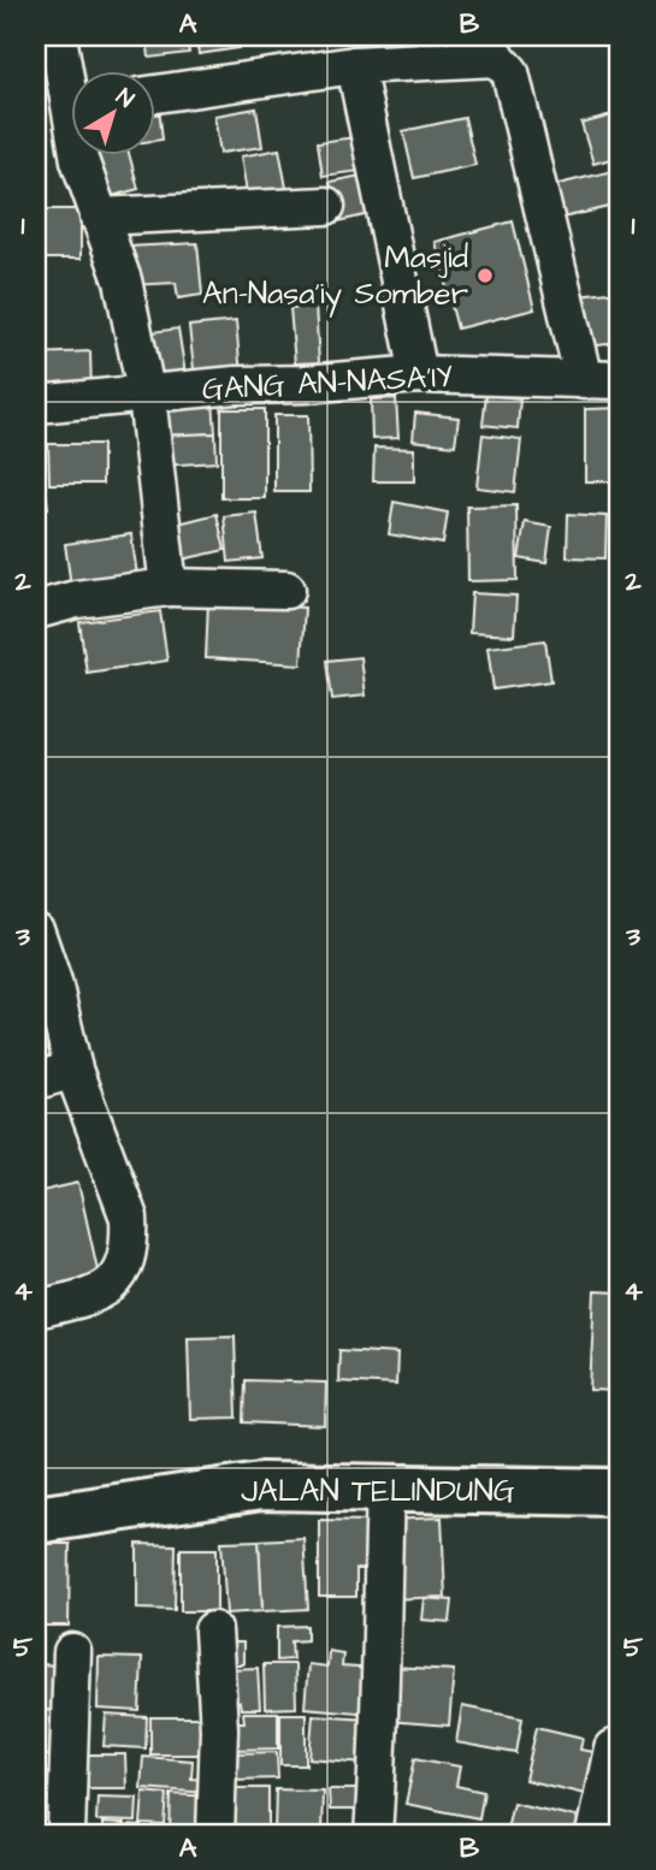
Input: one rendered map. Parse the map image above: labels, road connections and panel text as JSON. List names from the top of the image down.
{
  "streets": {
    "main road": ["JALAN TELINDUNG"],
    "street": ["GANG AN-NASA'IY"]
  },
  "places": ["Masjid An-Nasa'iy Somber"],
  "north": "top right",
  "grid": {
    "columns": ["A", "B"],
    "rows": [
      "1",
      "2",
      "3",
      "4",
      "5"
    ]
  }
}
